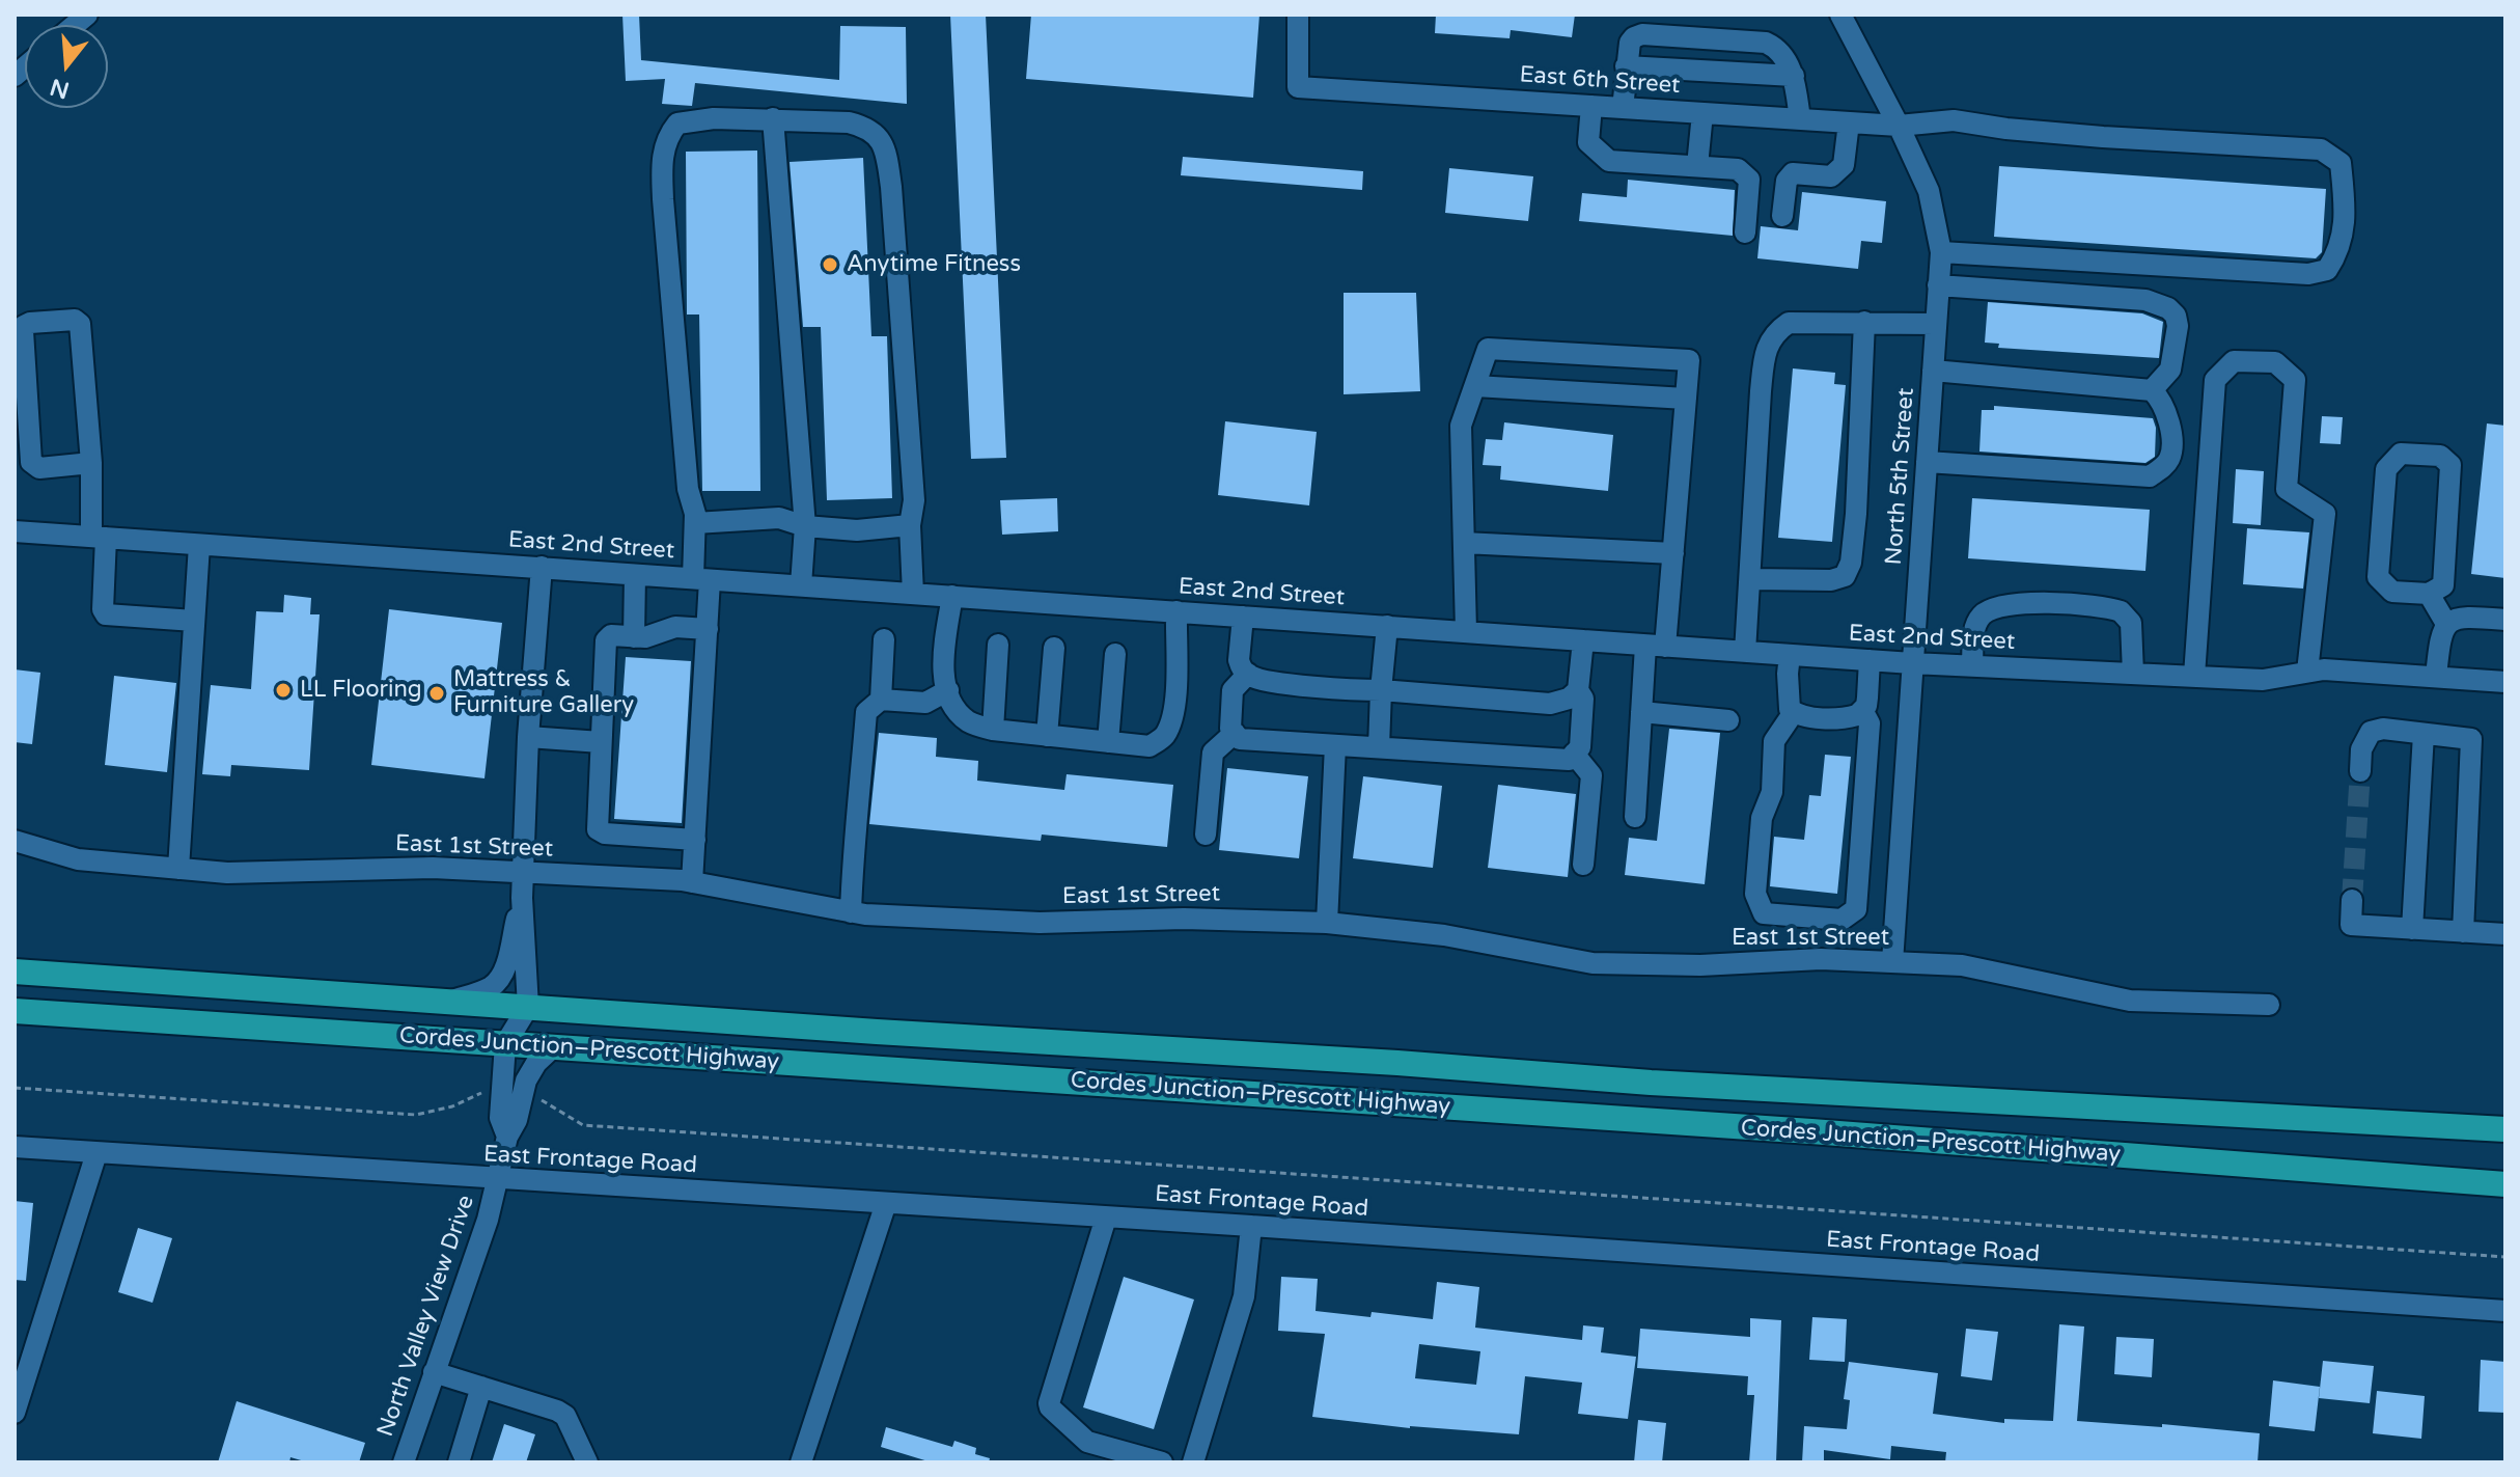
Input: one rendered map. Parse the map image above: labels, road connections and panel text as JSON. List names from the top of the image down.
{
  "streets": {
    "main road": ["Cordes Junction–Prescott Highway"],
    "street": [
      "East 6th Street",
      "North 5th Street",
      "East 2nd Street",
      "East 1st Street",
      "East Frontage Road",
      "North Valley View Drive"
    ]
  },
  "crossings": [
    ["East 6th Street", "North 5th Street"],
    ["North 5th Street", "East 2nd Street"],
    ["North 5th Street", "East 1st Street"],
    ["Cordes Junction–Prescott Highway", "North Valley View Drive"],
    ["East Frontage Road", "North Valley View Drive"]
  ],
  "places": ["Anytime Fitness", "LL Flooring", "Mattress & Furniture Gallery"],
  "north": "bottom"
}
